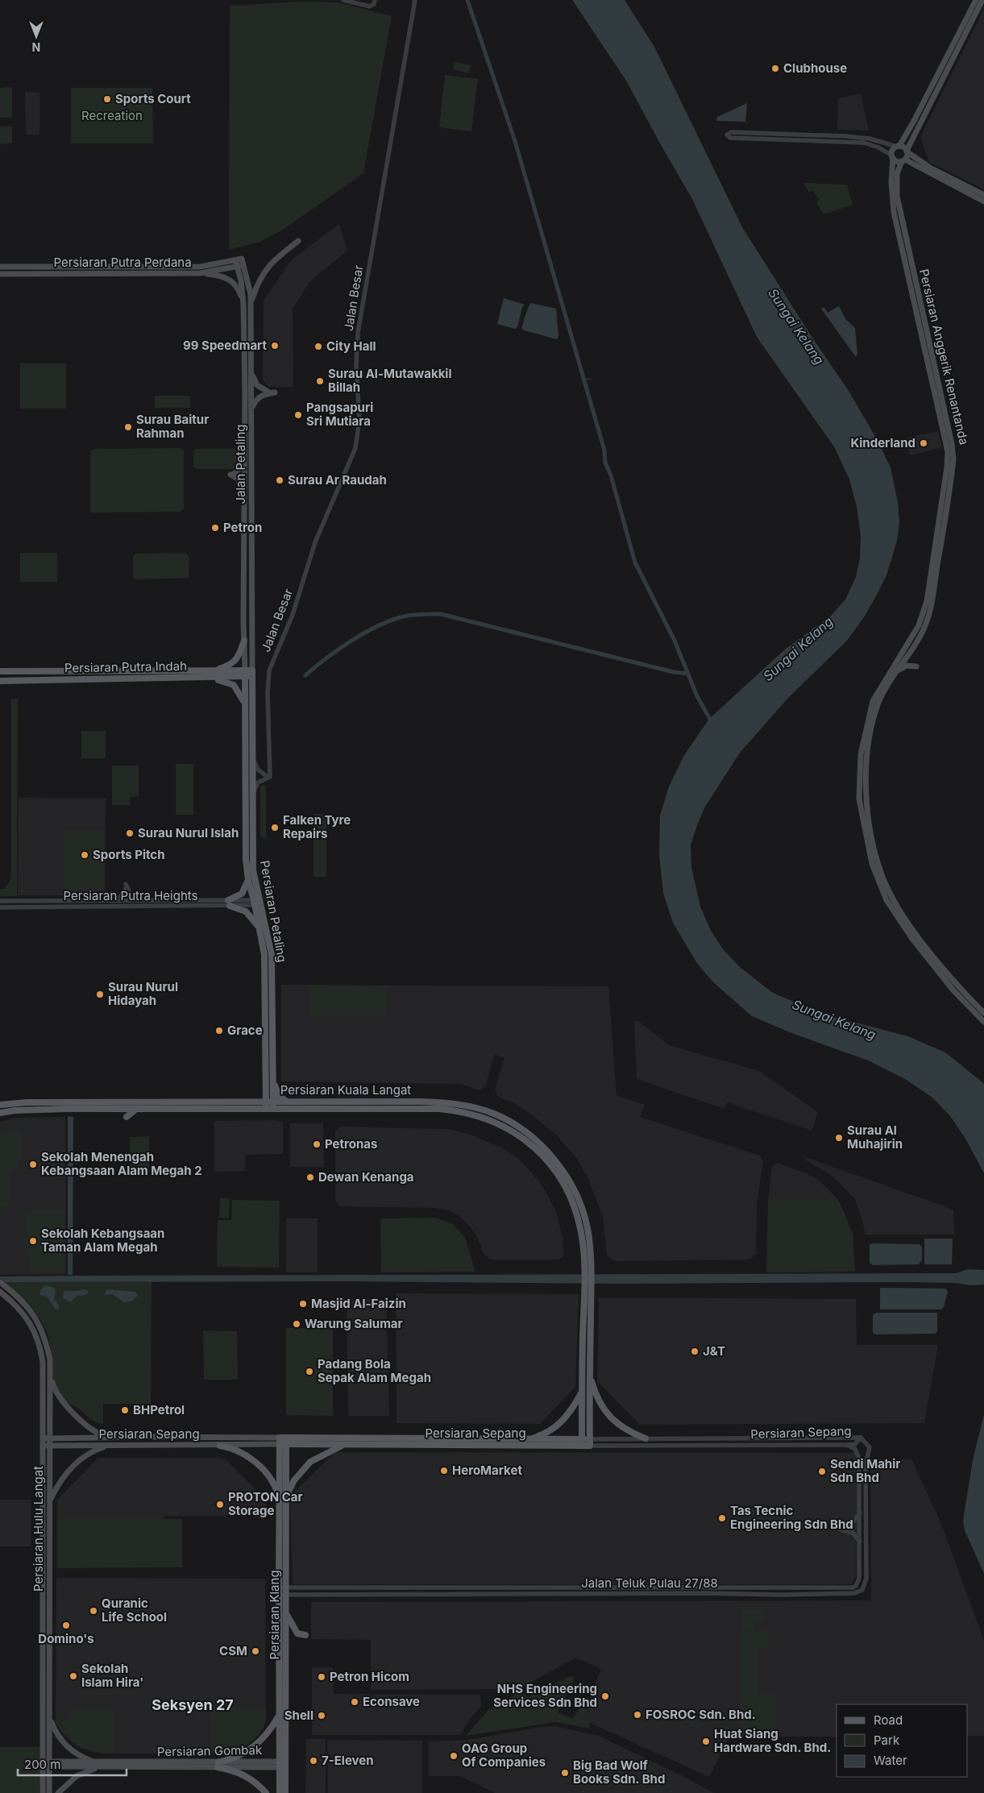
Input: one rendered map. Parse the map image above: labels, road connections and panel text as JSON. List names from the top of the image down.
{
  "streets": {
    "main road": [
      "Persiaran Putra Perdana",
      "Persiaran Anggerik Renantanda",
      "Jalan Petaling",
      "Persiaran Putra Indah",
      "Persiaran Petaling",
      "Persiaran Kuala Langat",
      "Persiaran Sepang",
      "Persiaran Hulu Langat",
      "Persiaran Klang",
      "Persiaran Gombak"
    ],
    "street": ["Jalan Besar", "Persiaran Putra Heights", "Jalan Teluk Pulau 27/88"]
  },
  "crossings": [
    ["Persiaran Putra Perdana", "Jalan Petaling"],
    ["Jalan Petaling", "Persiaran Putra Indah"],
    ["Jalan Petaling", "Persiaran Petaling"],
    ["Persiaran Putra Indah", "Persiaran Petaling"],
    ["Persiaran Putra Heights", "Persiaran Petaling"],
    ["Persiaran Petaling", "Persiaran Kuala Langat"],
    ["Persiaran Sepang", "Persiaran Hulu Langat"],
    ["Persiaran Sepang", "Jalan Teluk Pulau 27/88"],
    ["Persiaran Sepang", "Persiaran Klang"],
    ["Persiaran Hulu Langat", "Persiaran Gombak"],
    ["Jalan Teluk Pulau 27/88", "Persiaran Klang"],
    ["Persiaran Klang", "Persiaran Gombak"]
  ],
  "districts": ["Seksyen 27"],
  "water": ["Sungai Kelang"],
  "parks": ["Recreation"],
  "places": [
    "Clubhouse",
    "Sports Court",
    "99 Speedmart",
    "City Hall",
    "Surau Al-Mutawakkil Billah",
    "Pangsapuri Sri Mutiara",
    "Surau Baitur Rahman",
    "Kinderland",
    "Surau Ar Raudah",
    "Petron",
    "Falken Tyre Repairs",
    "Surau Nurul Islah",
    "Sports Pitch",
    "Surau Nurul Hidayah",
    "Grace",
    "Surau Al Muhajirin",
    "Petronas",
    "Sekolah Menengah Kebangsaan Alam Megah 2",
    "Dewan Kenanga",
    "Sekolah Kebangsaan Taman Alam Megah",
    "Masjid Al-Faizin",
    "Warung Salumar",
    "J&T",
    "Padang Bola Sepak Alam Megah",
    "BHPetrol",
    "HeroMarket",
    "Sendi Mahir Sdn Bhd",
    "PROTON Car Storage",
    "Tas Tecnic Engineering Sdn Bhd",
    "Quranic Life School",
    "Domino's",
    "CSM",
    "Sekolah Islam Hira'",
    "Petron Hicom",
    "NHS Engineering Services Sdn Bhd",
    "Econsave",
    "FOSROC Sdn. Bhd.",
    "Shell",
    "Huat Siang Hardware Sdn. Bhd.",
    "OAG Group Of Companies",
    "7-Eleven",
    "Big Bad Wolf Books Sdn. Bhd"
  ],
  "legend": ["Road", "Park", "Water"],
  "scale_bar": "200 m",
  "north": "bottom"
}
